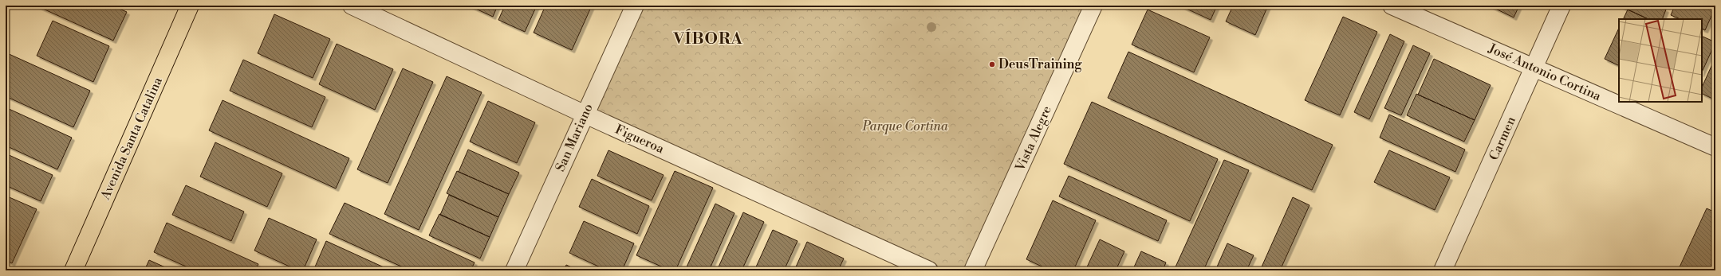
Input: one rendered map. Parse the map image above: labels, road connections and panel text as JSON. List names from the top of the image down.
{
  "streets": {
    "main road": ["Avenida Santa Catalina"],
    "street": [
      "José Antonio Cortina",
      "San Mariano",
      "Vista Alegre",
      "Carmen",
      "Figueroa"
    ]
  },
  "crossings": [
    ["José Antonio Cortina", "Carmen"],
    ["San Mariano", "Figueroa"]
  ],
  "districts": ["VÍBORA"],
  "parks": ["Parque Cortina"],
  "places": ["DeusTraining"]
}
